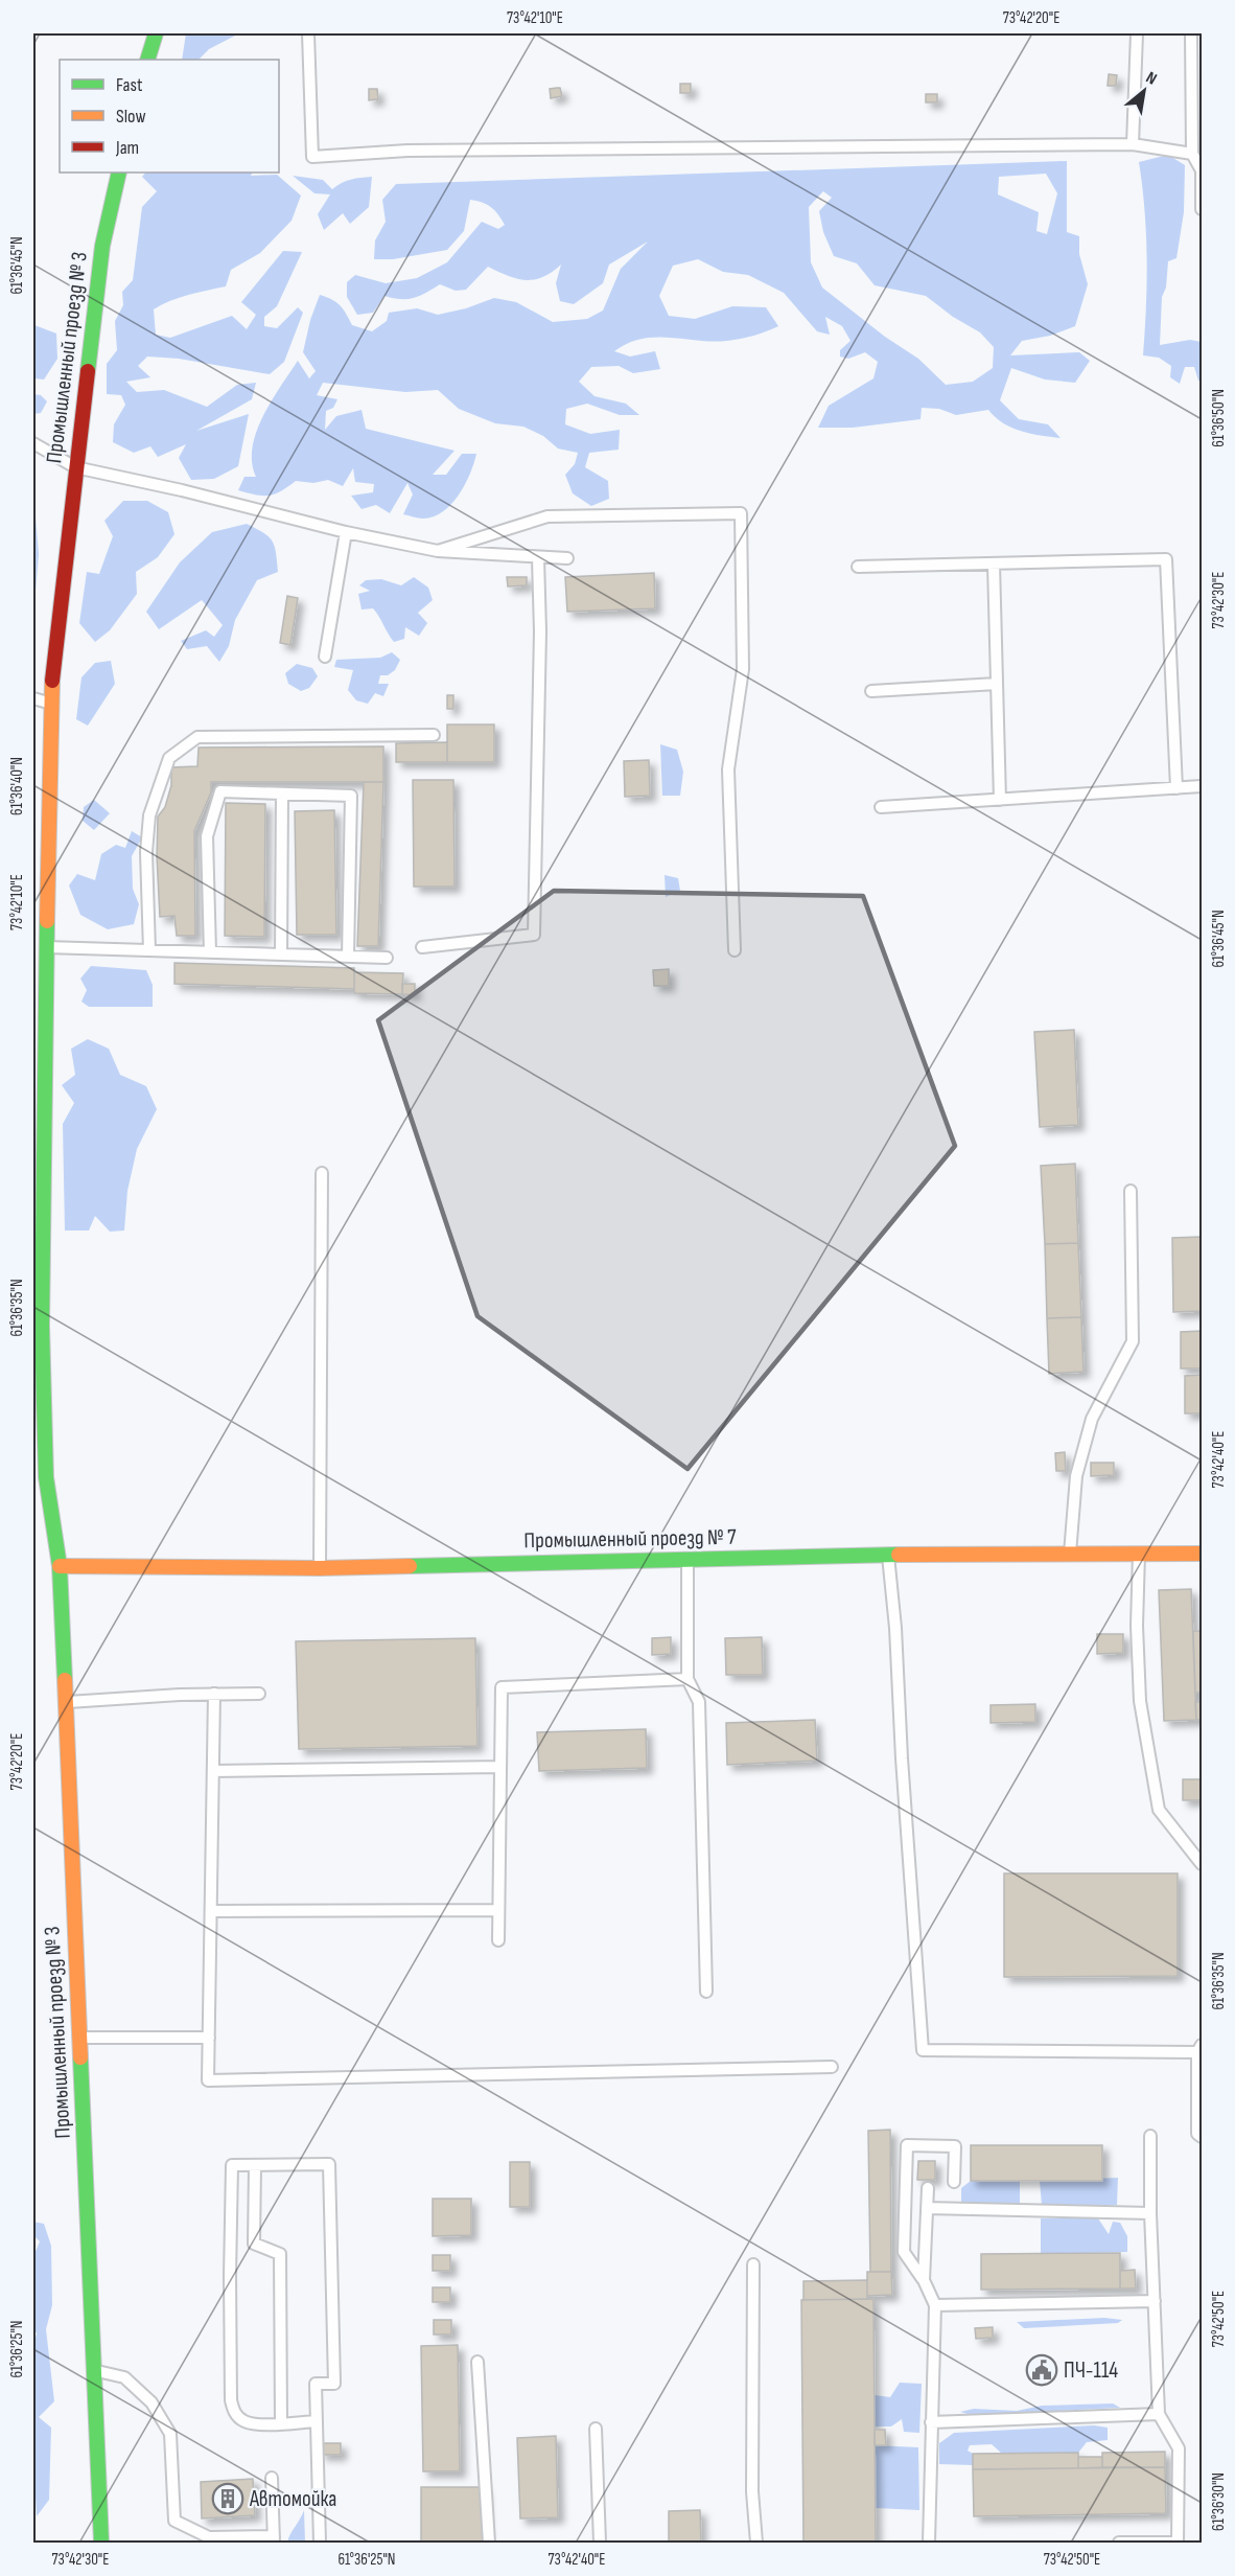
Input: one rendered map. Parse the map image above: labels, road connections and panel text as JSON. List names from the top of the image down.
{
  "streets": {
    "street": ["Промышленный проезд № 3", "Промышленный проезд № 7"]
  },
  "crossings": [
    ["Промышленный проезд № 3", "Промышленный проезд № 7"]
  ],
  "places": {
    "public building": ["ПЧ-114"],
    "building": ["Автомойка"]
  },
  "legend": ["Fast", "Slow", "Jam"],
  "north": "top right",
  "coordinates": [
    "73°42'10\"E",
    "73°42'20\"E",
    "61°36'45\"N",
    "61°36'50\"N",
    "73°42'30\"E",
    "61°36'40\"N",
    "61°36'35\"N",
    "73°42'40\"E",
    "73°42'50\"E",
    "61°36'25\"N",
    "61°36'30\"N"
  ]
}
